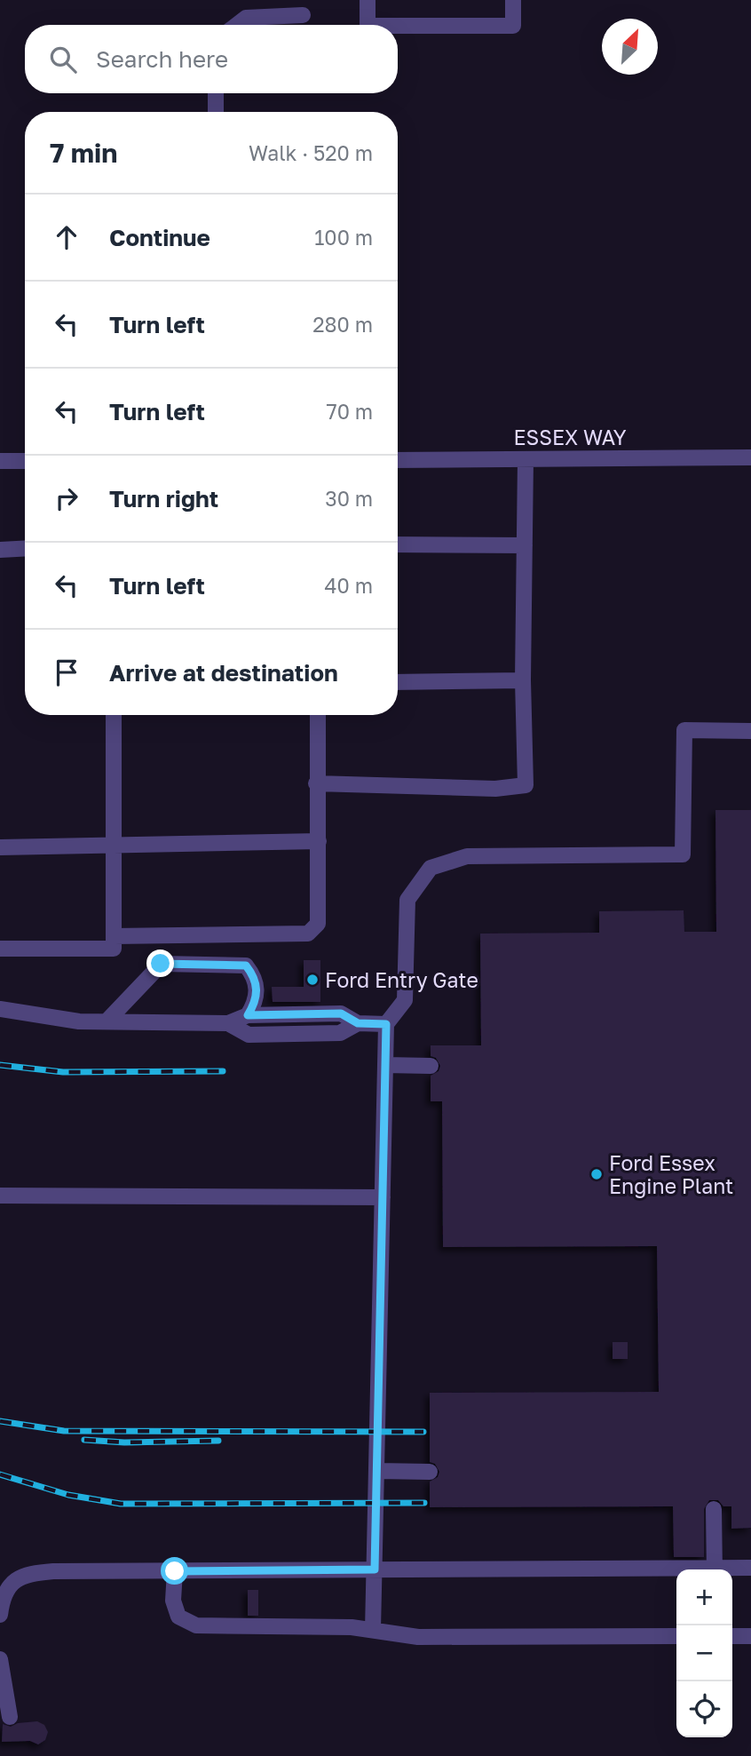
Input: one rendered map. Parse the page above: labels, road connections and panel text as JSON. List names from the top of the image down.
{
  "streets": {
    "street": ["ESSEX WAY"]
  },
  "places": ["Ford Entry Gate", "Ford Essex Engine Plant"],
  "north": "top right",
  "page": {
    "search": "Search here",
    "heading": ["7 min", "Walk · 520 m"],
    "list": [
      ["Continue", "100 m"],
      ["Turn left", "280 m"],
      ["Turn left", "70 m"],
      ["Turn right", "30 m"],
      ["Turn left", "40 m"],
      "Arrive at destination"
    ],
    "map_buttons": ["+", "−"]
  }
}
